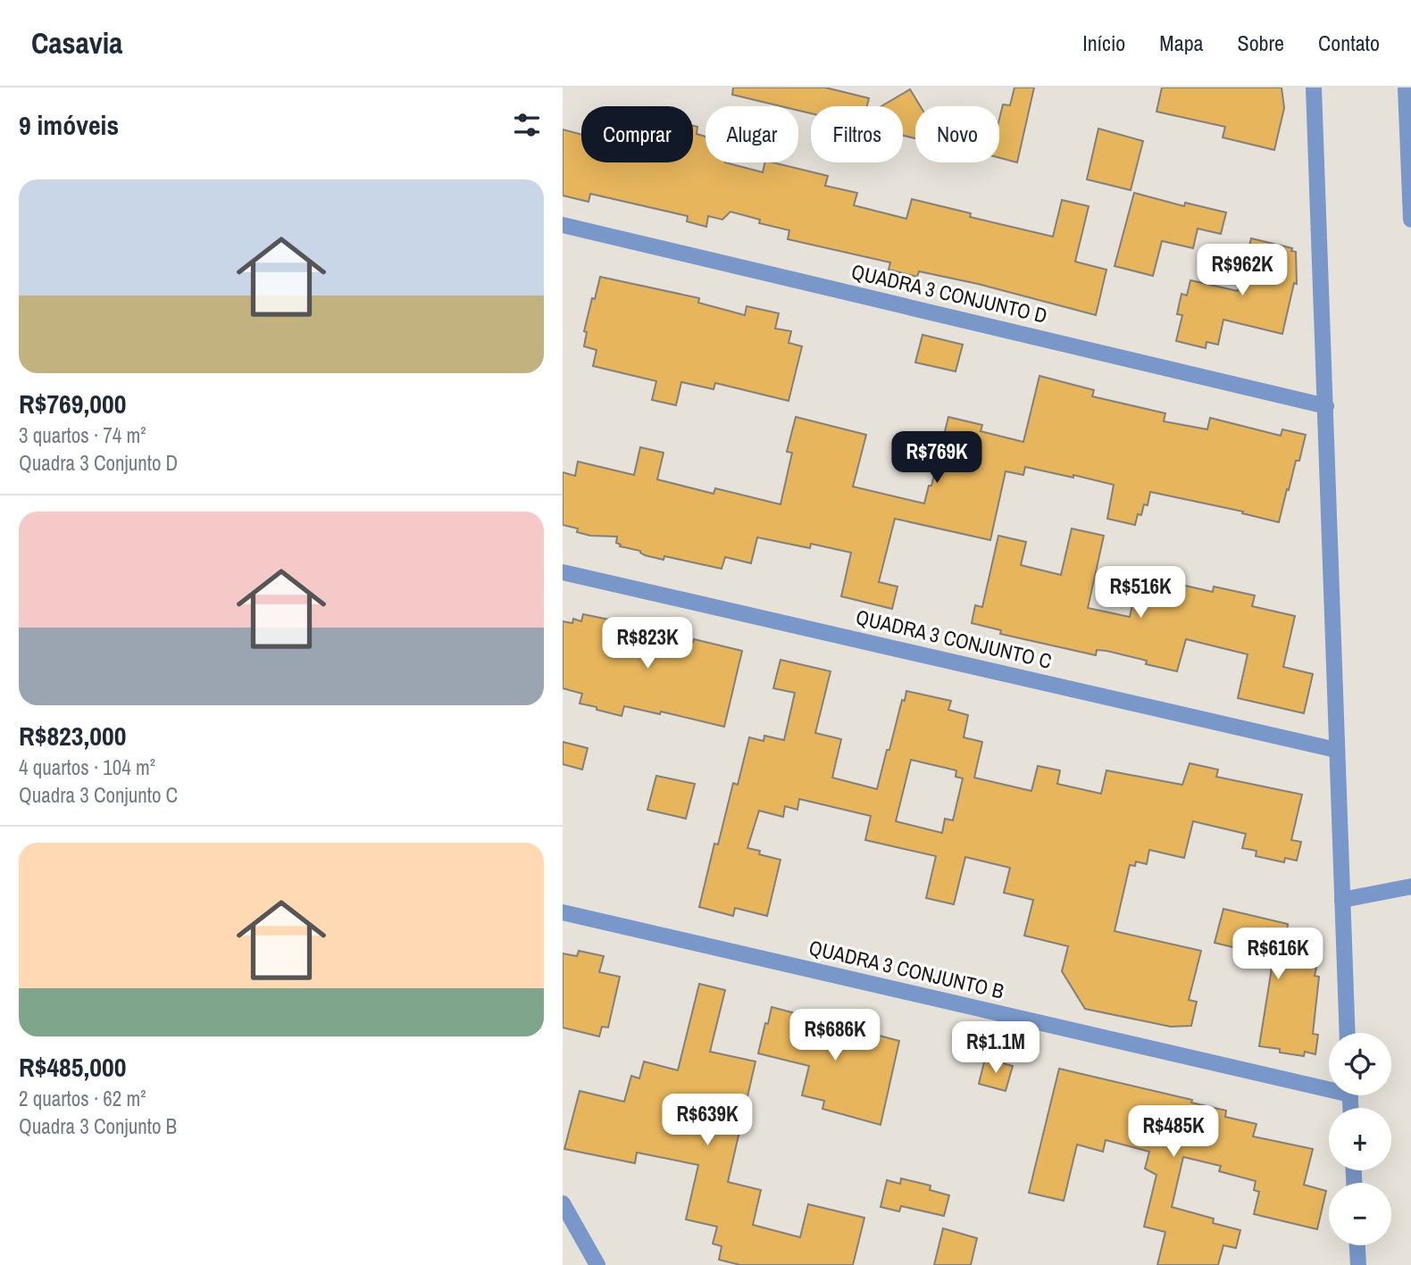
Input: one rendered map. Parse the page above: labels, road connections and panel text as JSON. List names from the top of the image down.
{
  "streets": {
    "street": ["QUADRA 3 CONJUNTO D", "QUADRA 3 CONJUNTO C", "QUADRA 3 CONJUNTO B"]
  },
  "page": {
    "header": "Casavia",
    "nav": [
      "Início",
      "Mapa",
      "Sobre",
      "Contato"
    ],
    "heading": "9 imóveis",
    "chip": [
      "Comprar",
      "Alugar",
      "Filtros",
      "Novo"
    ],
    "list": [
      {
        "name": "R$769,000",
        "note": "3 quartos · 74 m² · Quadra 3 Conjunto D"
      },
      {
        "name": "R$823,000",
        "note": "4 quartos · 104 m² · Quadra 3 Conjunto C"
      },
      {
        "name": "R$485,000",
        "note": "2 quartos · 62 m² · Quadra 3 Conjunto B"
      }
    ],
    "price": [
      "R$962K",
      "R$769K",
      "R$516K",
      "R$823K",
      "R$616K",
      "R$686K",
      "R$1.1M",
      "R$639K",
      "R$485K"
    ],
    "map_buttons": ["+", "−"]
  }
}
